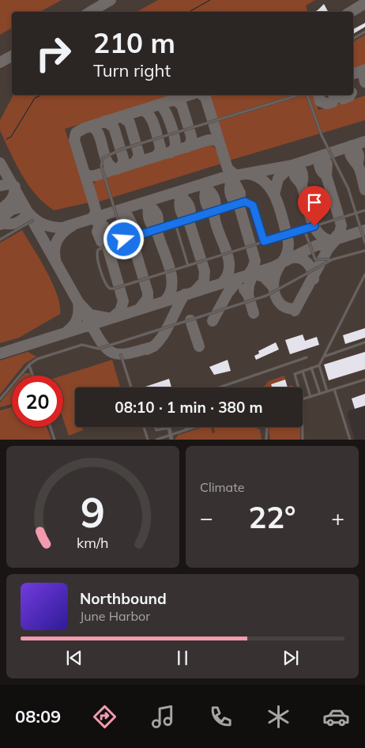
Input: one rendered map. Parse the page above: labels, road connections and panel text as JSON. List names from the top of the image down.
{
  "page": {
    "turn": ["210 m", "Turn right"],
    "limit": "20",
    "trip": "08:10 · 1 min · 380 m",
    "tile": "Climate",
    "heat": ["−", "22°", "+"],
    "song": ["Northbound", "June Harbor"],
    "tabs": "08:09",
    "gauge": ["9", "km/h"]
  }
}
